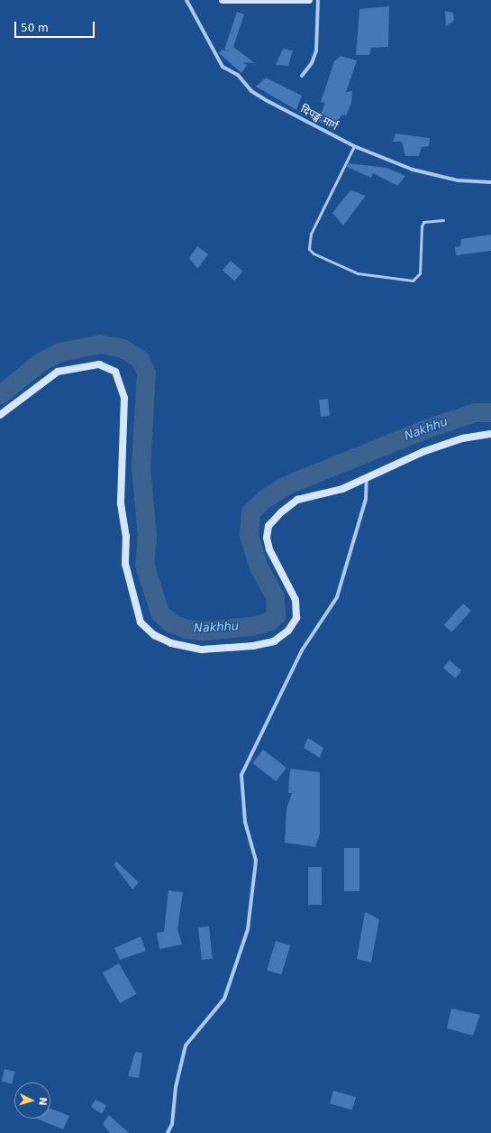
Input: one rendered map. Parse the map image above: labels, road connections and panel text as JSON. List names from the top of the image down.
{
  "streets": {
    "street": ["दिपङ्ख मार्ग"]
  },
  "water": ["Nakhhu"],
  "scale_bar": "50 m",
  "north": "right"
}
